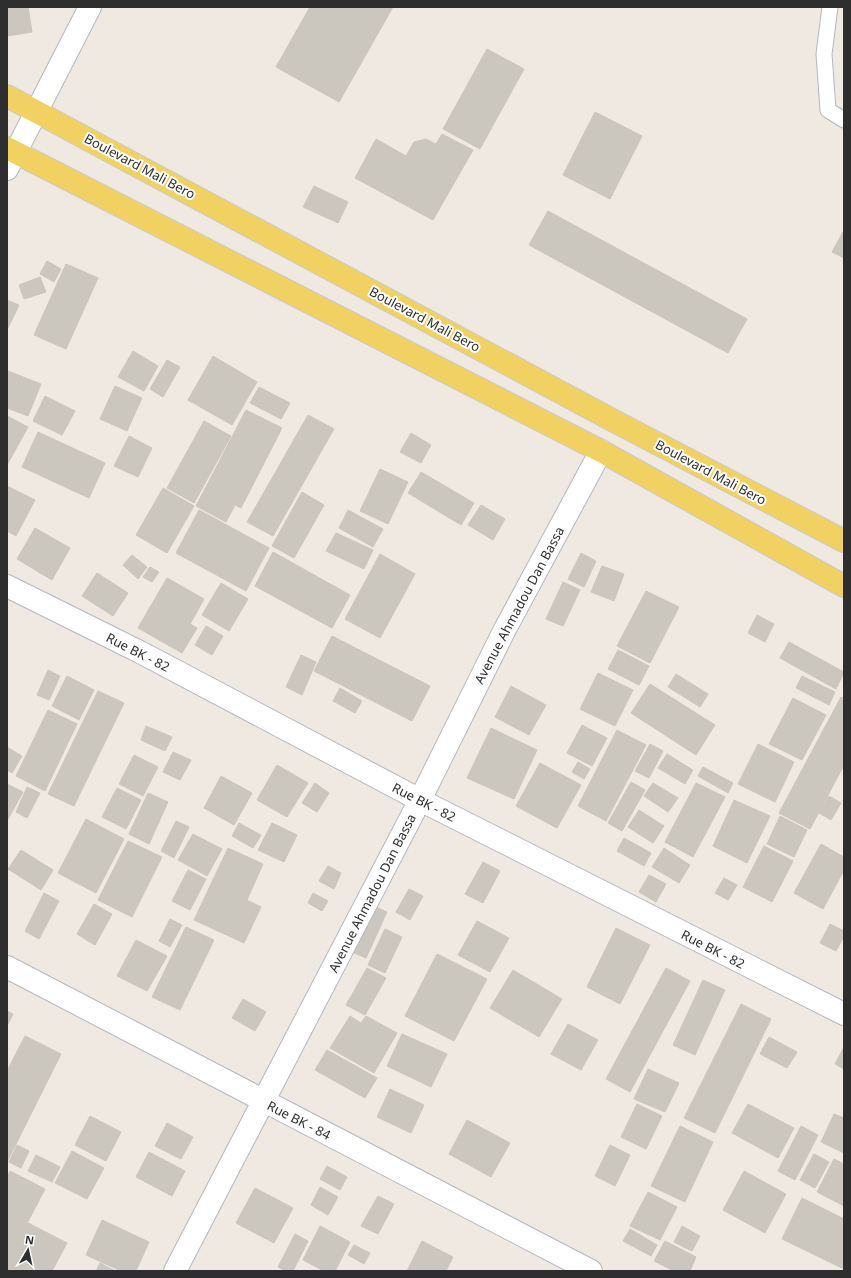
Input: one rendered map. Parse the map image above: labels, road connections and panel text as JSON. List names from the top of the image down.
{
  "streets": {
    "main road": ["Boulevard Mali Bero"],
    "street": ["Avenue Ahmadou Dan Bassa", "Rue BK - 82", "Rue BK - 84"]
  },
  "crossings": [
    ["Avenue Ahmadou Dan Bassa", "Rue BK - 82"],
    ["Avenue Ahmadou Dan Bassa", "Rue BK - 84"]
  ],
  "north": "top"
}
